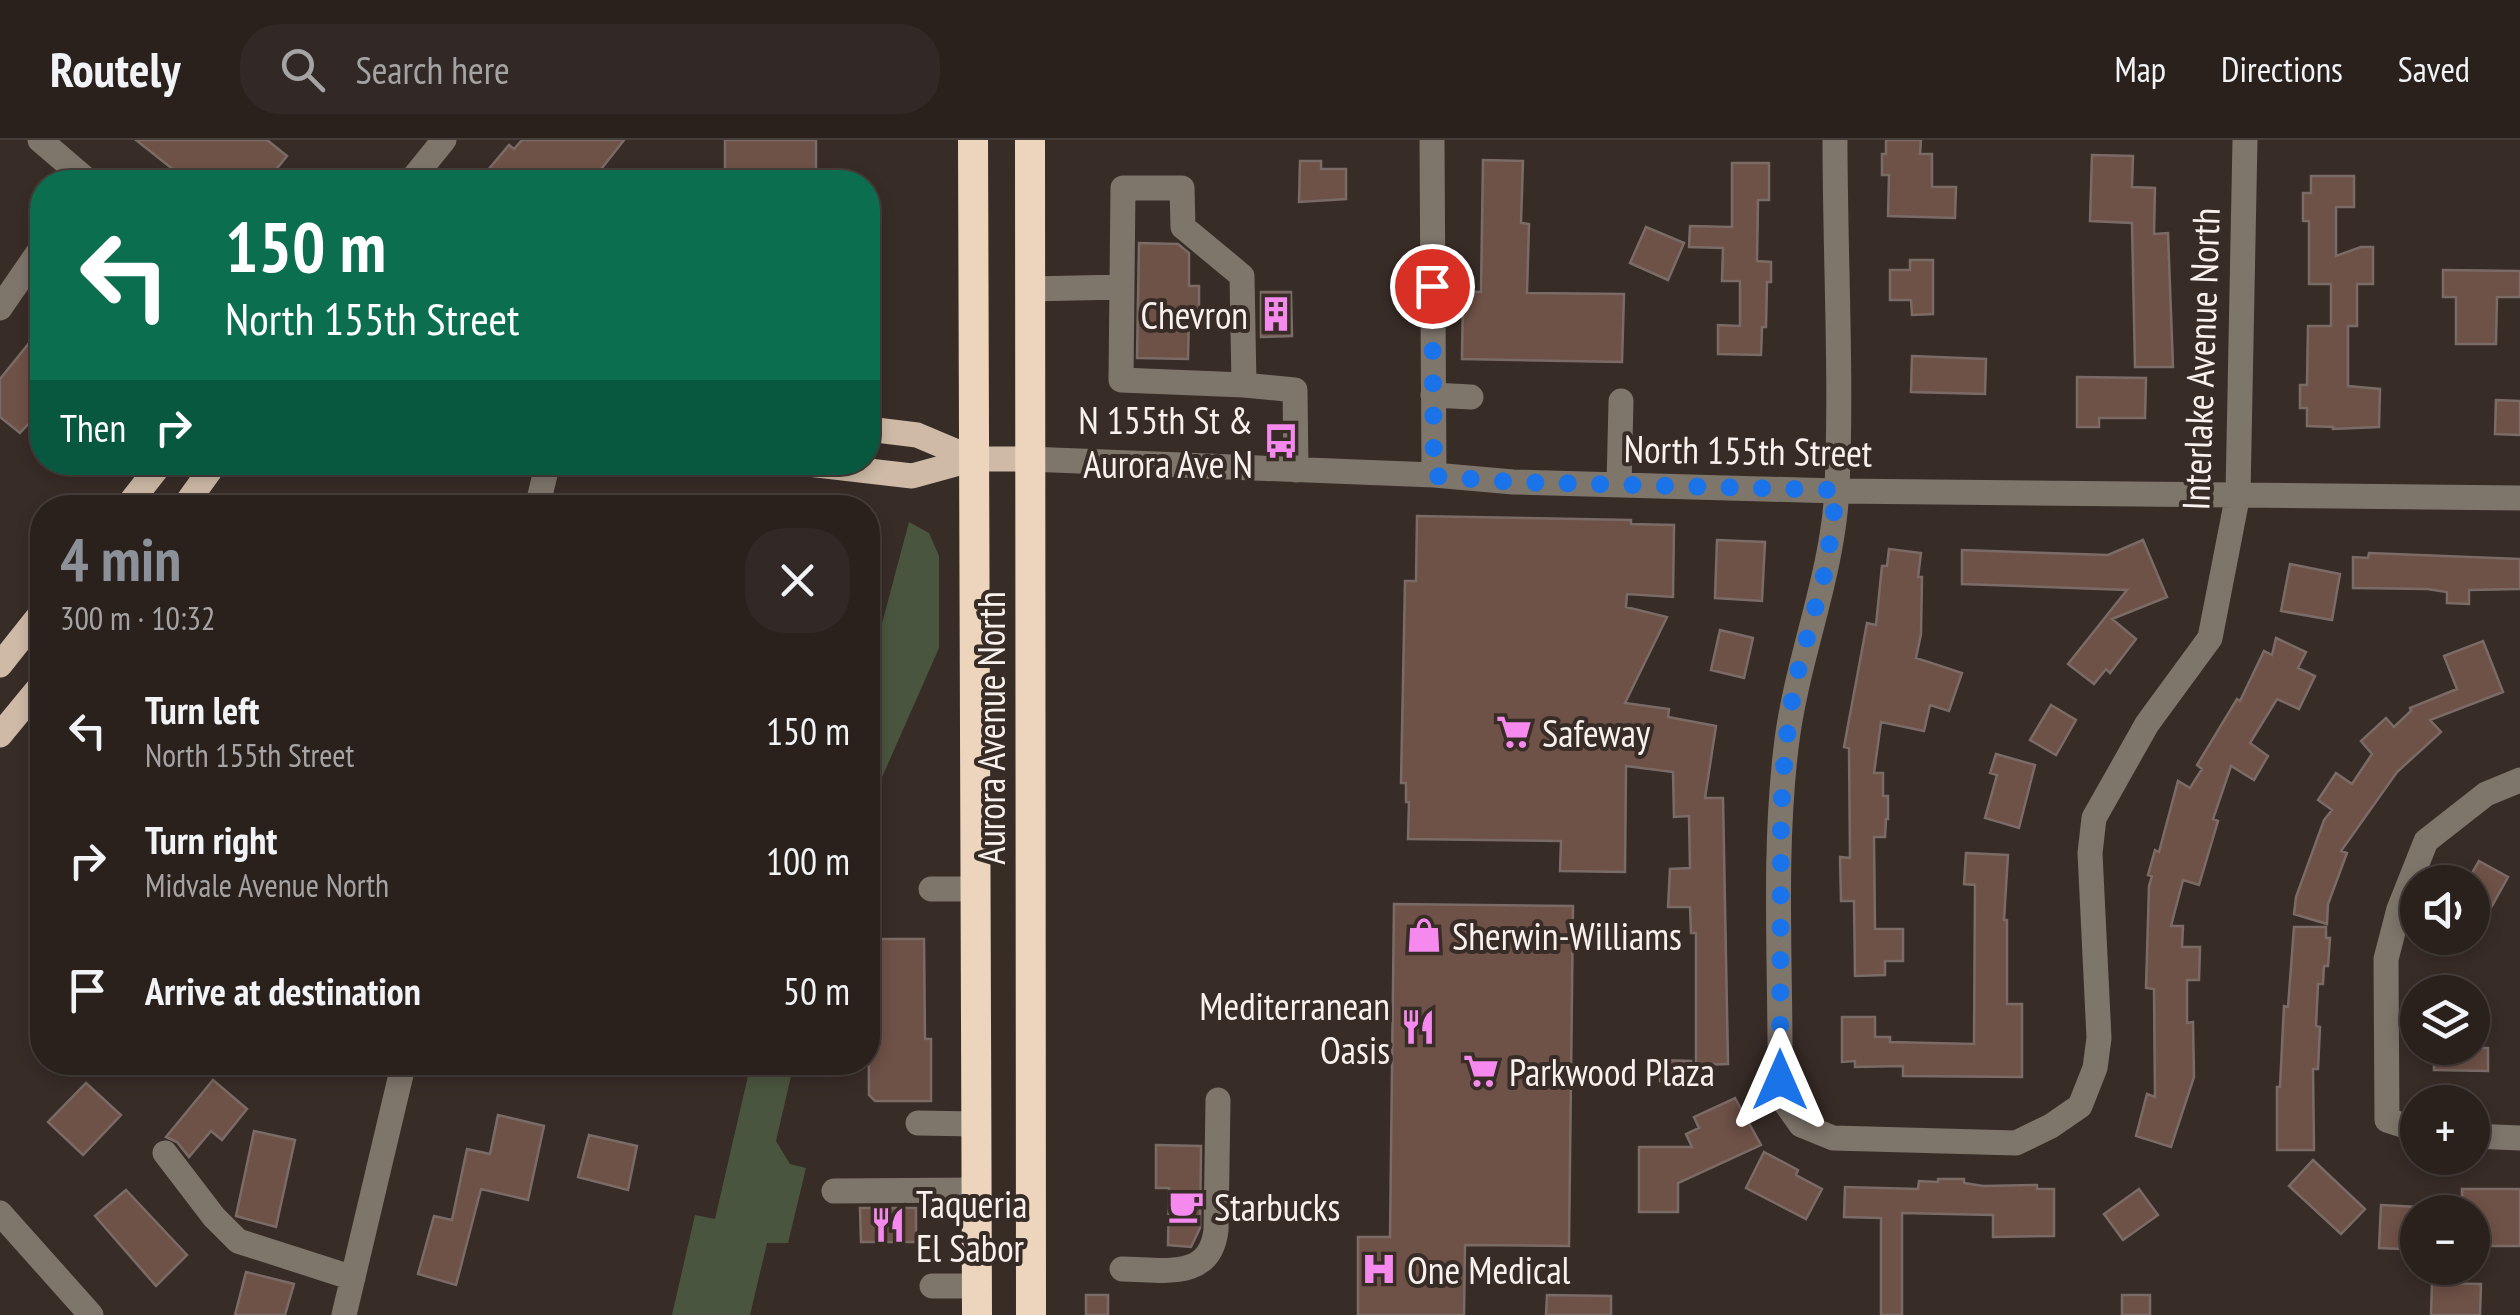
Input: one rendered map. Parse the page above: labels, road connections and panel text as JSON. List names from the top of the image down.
{
  "streets": {
    "highway": ["Aurora Avenue North"],
    "main road": ["North 155th Street"],
    "street": ["Interlake Avenue North"]
  },
  "crossings": [
    ["Interlake Avenue North", "North 155th Street"],
    ["North 155th Street", "Aurora Avenue North"]
  ],
  "places": {
    "building": ["Chevron"],
    "bus stop": ["N 155th St & Aurora Ave N"],
    "supermarket": ["Safeway", "Parkwood Plaza"],
    "shop": ["Sherwin-Williams"],
    "restaurant": ["Mediterranean Oasis", "Taqueria El Sabor"],
    "cafe": ["Starbucks"],
    "hospital": ["One Medical"]
  },
  "page": {
    "header": "Routely",
    "search": "Search here",
    "nav": ["Map", "Directions", "Saved"],
    "turn": ["150 m", "North 155th Street"],
    "then": "Then",
    "heading": ["4 min", "300 m · 10:32"],
    "list": [
      {
        "name": "Turn left",
        "note": "North 155th Street",
        "value": "150 m"
      },
      {
        "name": "Turn right",
        "note": "Midvale Avenue North",
        "value": "100 m"
      },
      {
        "name": "Arrive at destination",
        "value": "50 m"
      }
    ],
    "map_buttons": ["+", "−"]
  }
}
